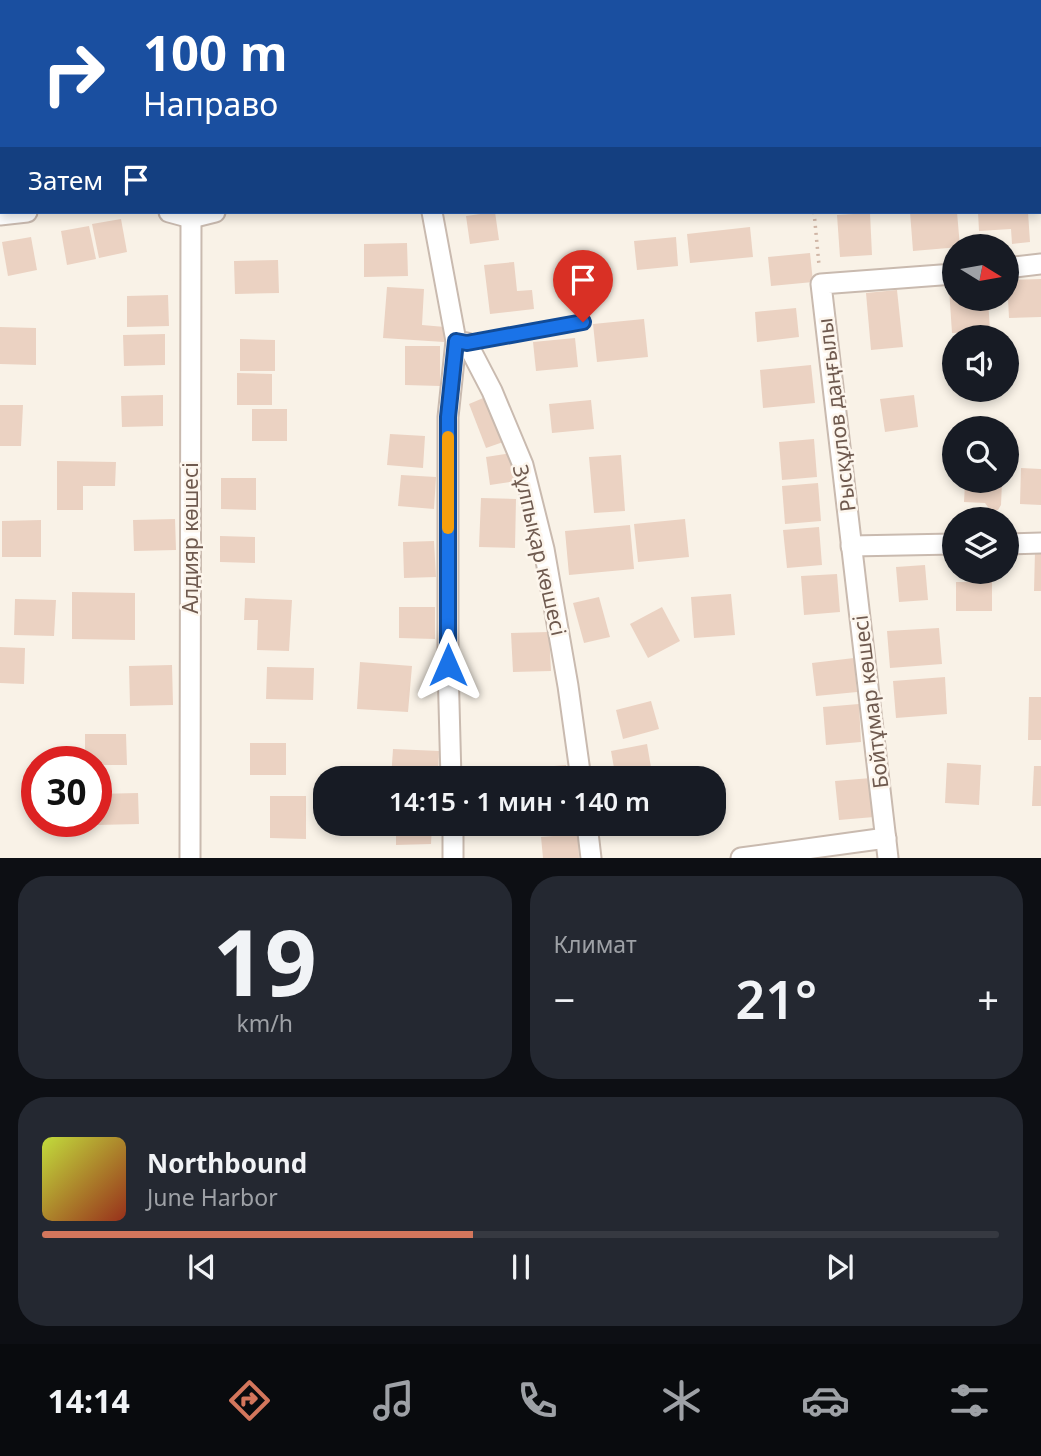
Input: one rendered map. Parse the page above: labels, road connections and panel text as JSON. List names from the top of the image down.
{
  "streets": {
    "street": [
      "Рысқұлов даңғылы",
      "Алдияр көшесі",
      "Зұлпықар көшесі",
      "Бойтұмар көшесі"
    ]
  },
  "crossings": [
    ["Рысқұлов даңғылы", "Бойтұмар көшесі"]
  ],
  "north": "right",
  "page": {
    "turn": ["100 m", "Направо"],
    "then": "Затем",
    "limit": "30",
    "trip": "14:15 · 1 мин · 140 m",
    "tile": [
      ["19", "km/h"],
      "Климат"
    ],
    "heat": ["−", "21°", "+"],
    "song": ["Northbound", "June Harbor"],
    "tabs": "14:14"
  }
}
